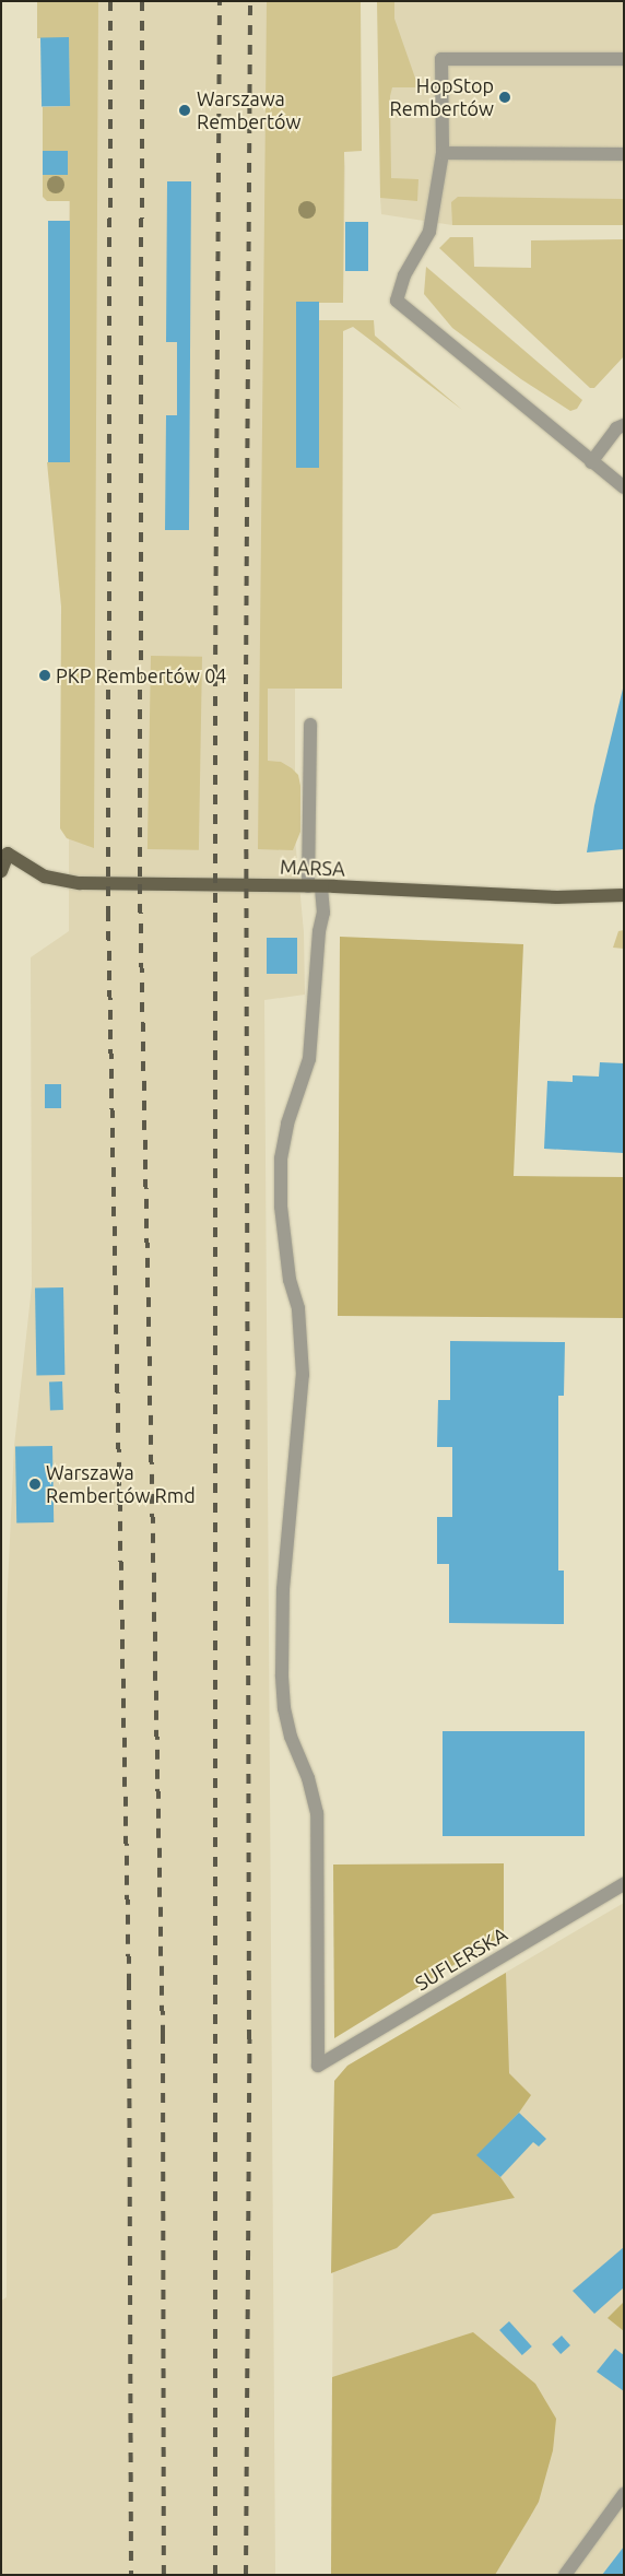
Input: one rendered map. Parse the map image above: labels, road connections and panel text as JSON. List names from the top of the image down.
{
  "streets": {
    "main road": ["MARSA"],
    "street": ["SUFLERSKA"]
  },
  "crossings": [
    ["MARSA", "SUFLERSKA"]
  ],
  "places": [
    "HopStop Rembertów",
    "Warszawa Rembertów",
    "PKP Rembertów 04",
    "Warszawa Rembertów Rmd"
  ]
}
